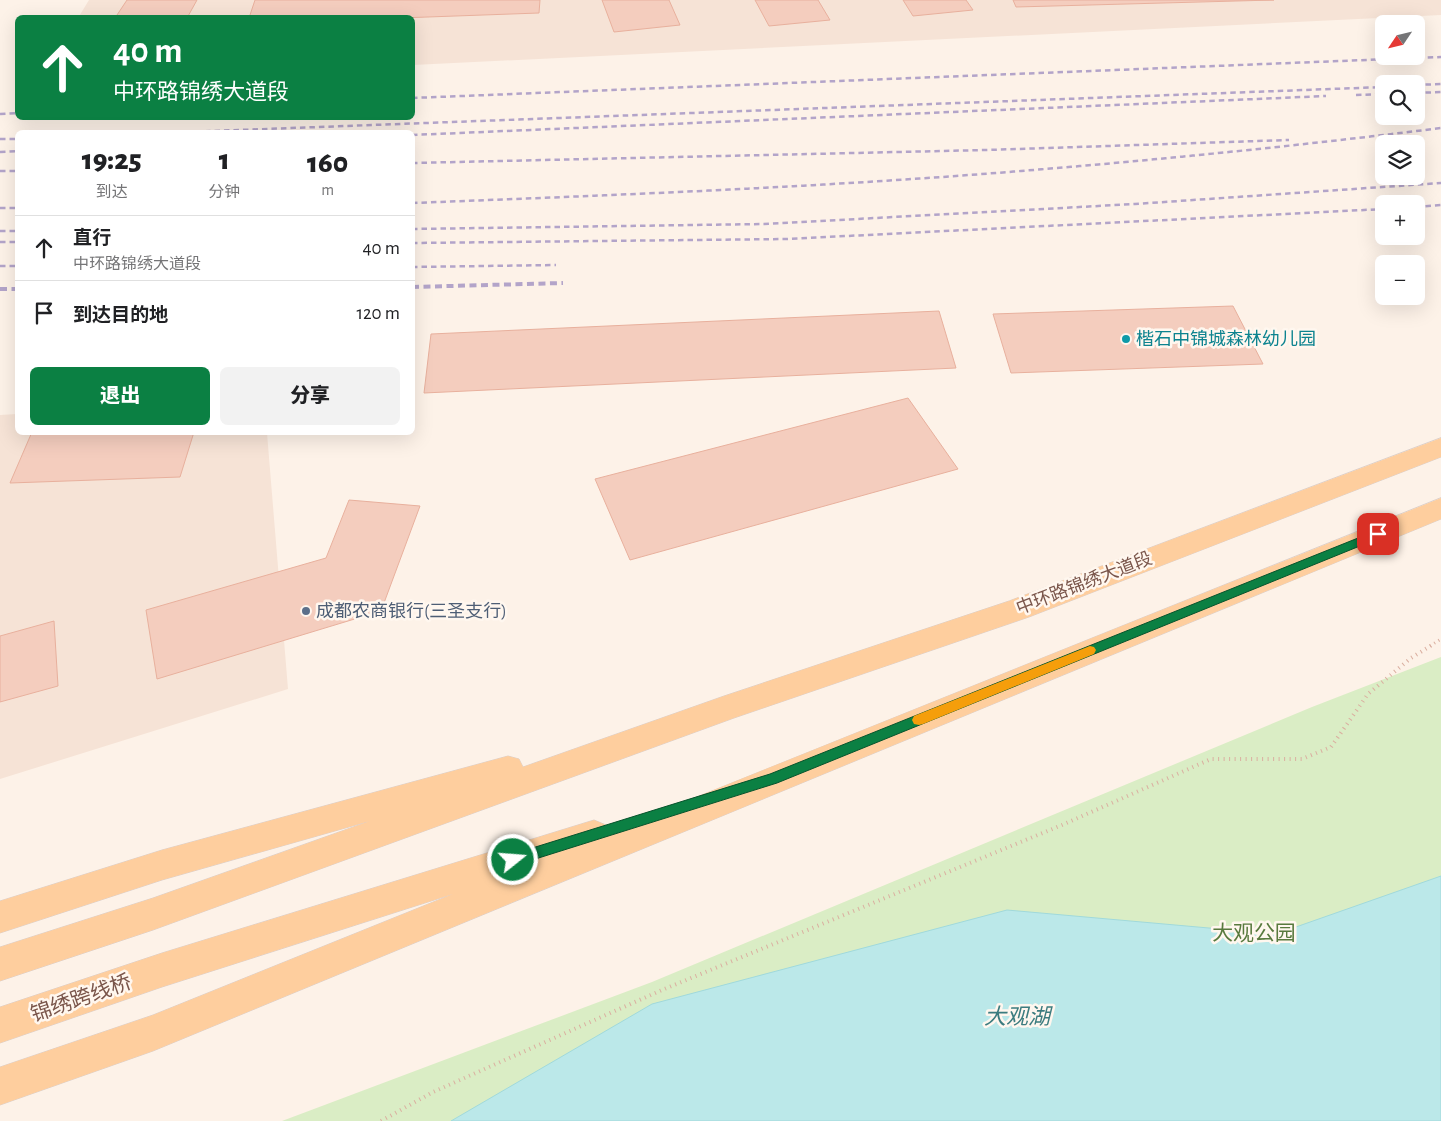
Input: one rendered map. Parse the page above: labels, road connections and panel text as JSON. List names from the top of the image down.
{
  "streets": {
    "main road": ["中环路锦绣大道段", "锦绣跨线桥"]
  },
  "water": ["大观湖"],
  "parks": ["大观公园"],
  "places": ["楷石中锦城森林幼儿园", "成都农商银行(三圣支行)"],
  "north": "bottom left",
  "page": {
    "map_buttons": ["+", "−"],
    "turn": ["40 m", "中环路锦绣大道段"],
    "eta": [
      "19:25",
      "到达",
      "1",
      "分钟",
      "160",
      "m"
    ],
    "list": [
      {
        "name": "直行",
        "note": "中环路锦绣大道段",
        "value": "40 m"
      },
      {
        "name": "到达目的地",
        "value": "120 m"
      }
    ],
    "buttons": ["退出", "分享"]
  }
}
